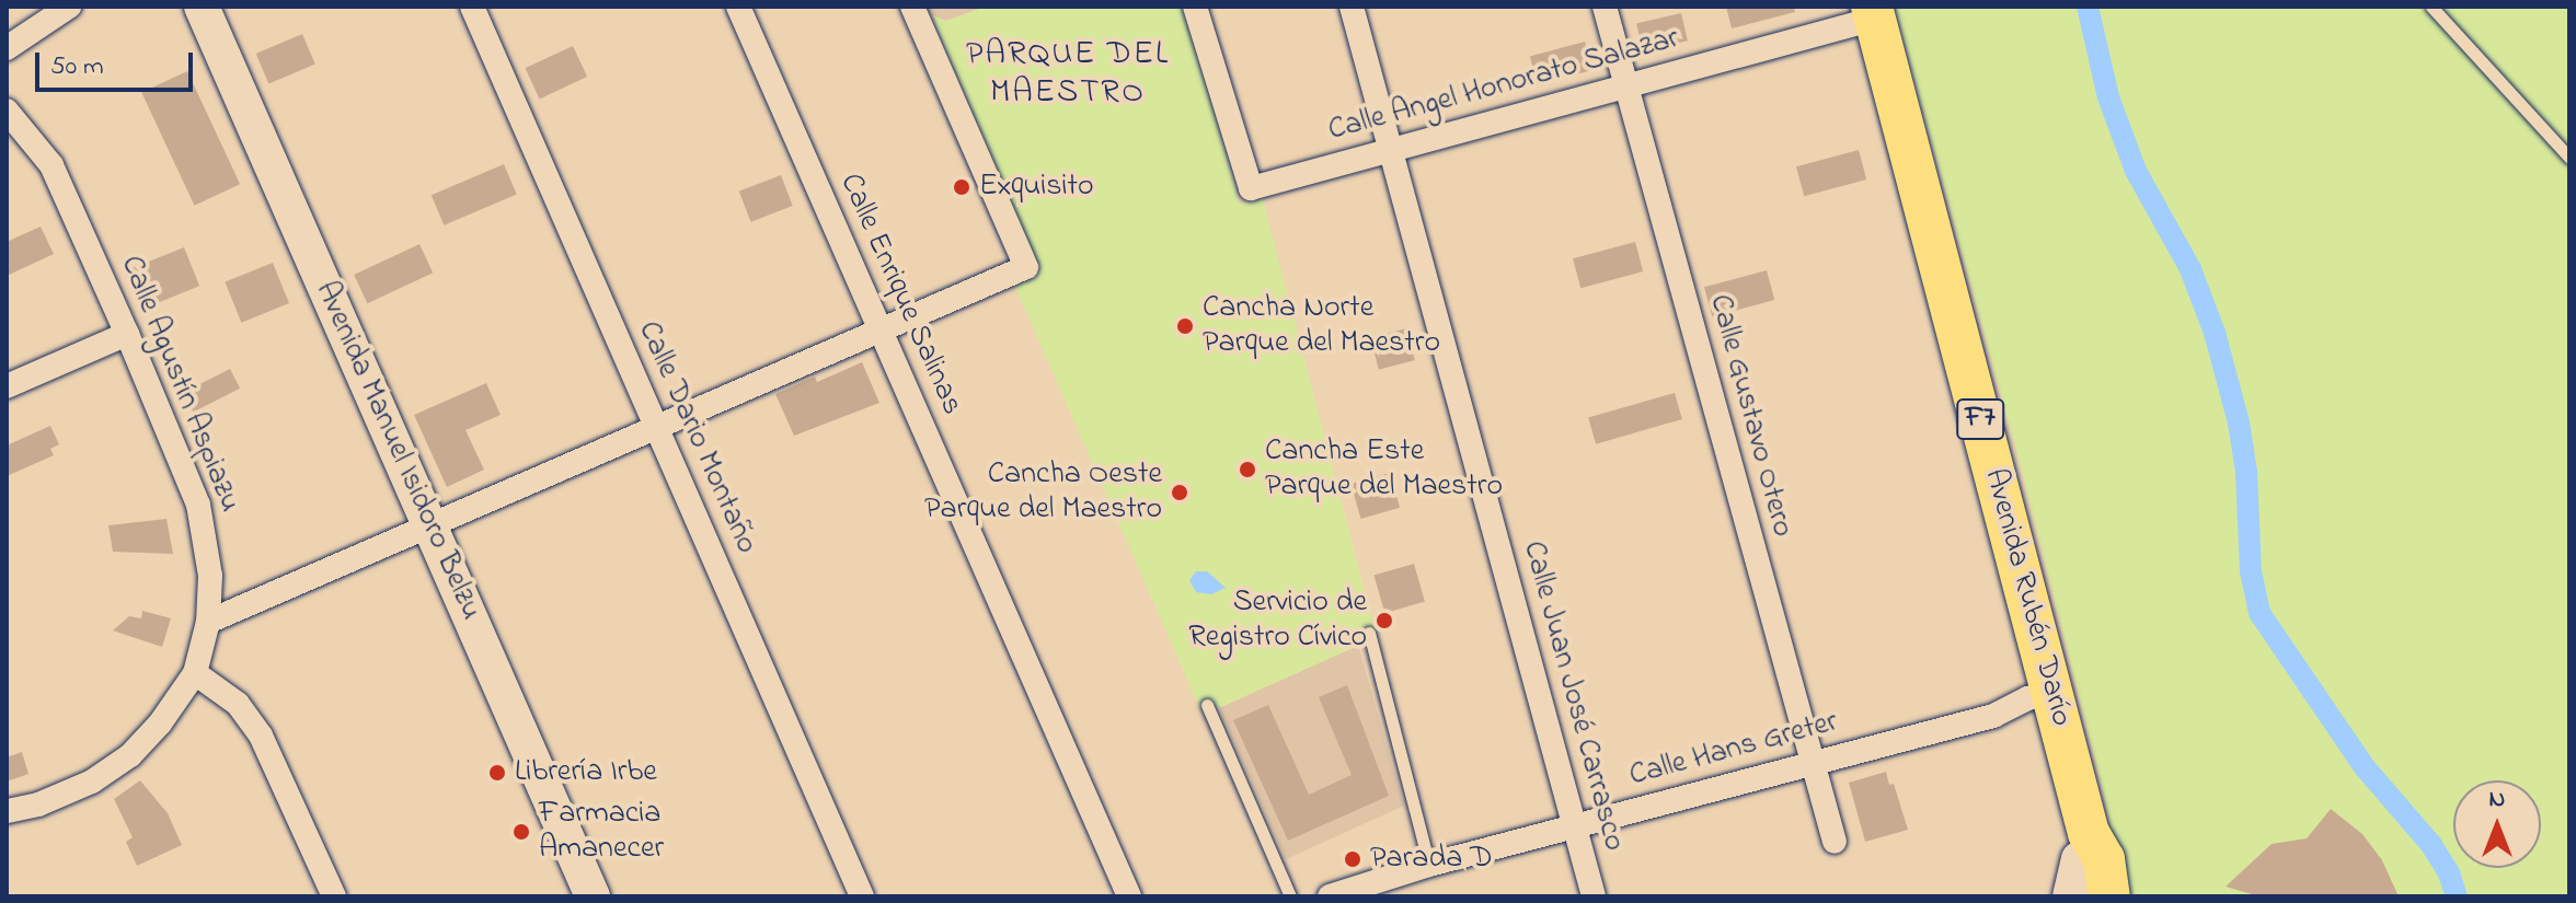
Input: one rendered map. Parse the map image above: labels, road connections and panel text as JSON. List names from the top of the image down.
{
  "streets": {
    "highway": ["F7", "Avenida Rubén Darío"],
    "main road": ["Avenida Manuel Isidoro Belzu"],
    "street": [
      "Calle Angel Honorato Salazar",
      "Calle Enrique Salinas",
      "Calle Agustín Aspiazu",
      "Calle Gustavo Otero",
      "Calle Dario Montaño",
      "Calle Juan José Carrasco",
      "Calle Hans Greter"
    ]
  },
  "crossings": [
    ["Calle Angel Honorato Salazar", "Calle Gustavo Otero"],
    ["Calle Angel Honorato Salazar", "Avenida Rubén Darío"],
    ["Calle Angel Honorato Salazar", "Calle Juan José Carrasco"],
    ["Calle Gustavo Otero", "Calle Hans Greter"],
    ["Avenida Rubén Darío", "Calle Hans Greter"],
    ["Calle Juan José Carrasco", "Calle Hans Greter"]
  ],
  "districts": ["PARQUE DEL MAESTRO"],
  "places": [
    "Exquisito",
    "Cancha Norte Parque del Maestro",
    "Cancha Este Parque del Maestro",
    "Cancha Oeste Parque del Maestro",
    "Servicio de Registro Cívico",
    "Librería Irbe",
    "Farmacia Amanecer",
    "Parada D"
  ],
  "scale_bar": "50 m",
  "north": "top"
}
